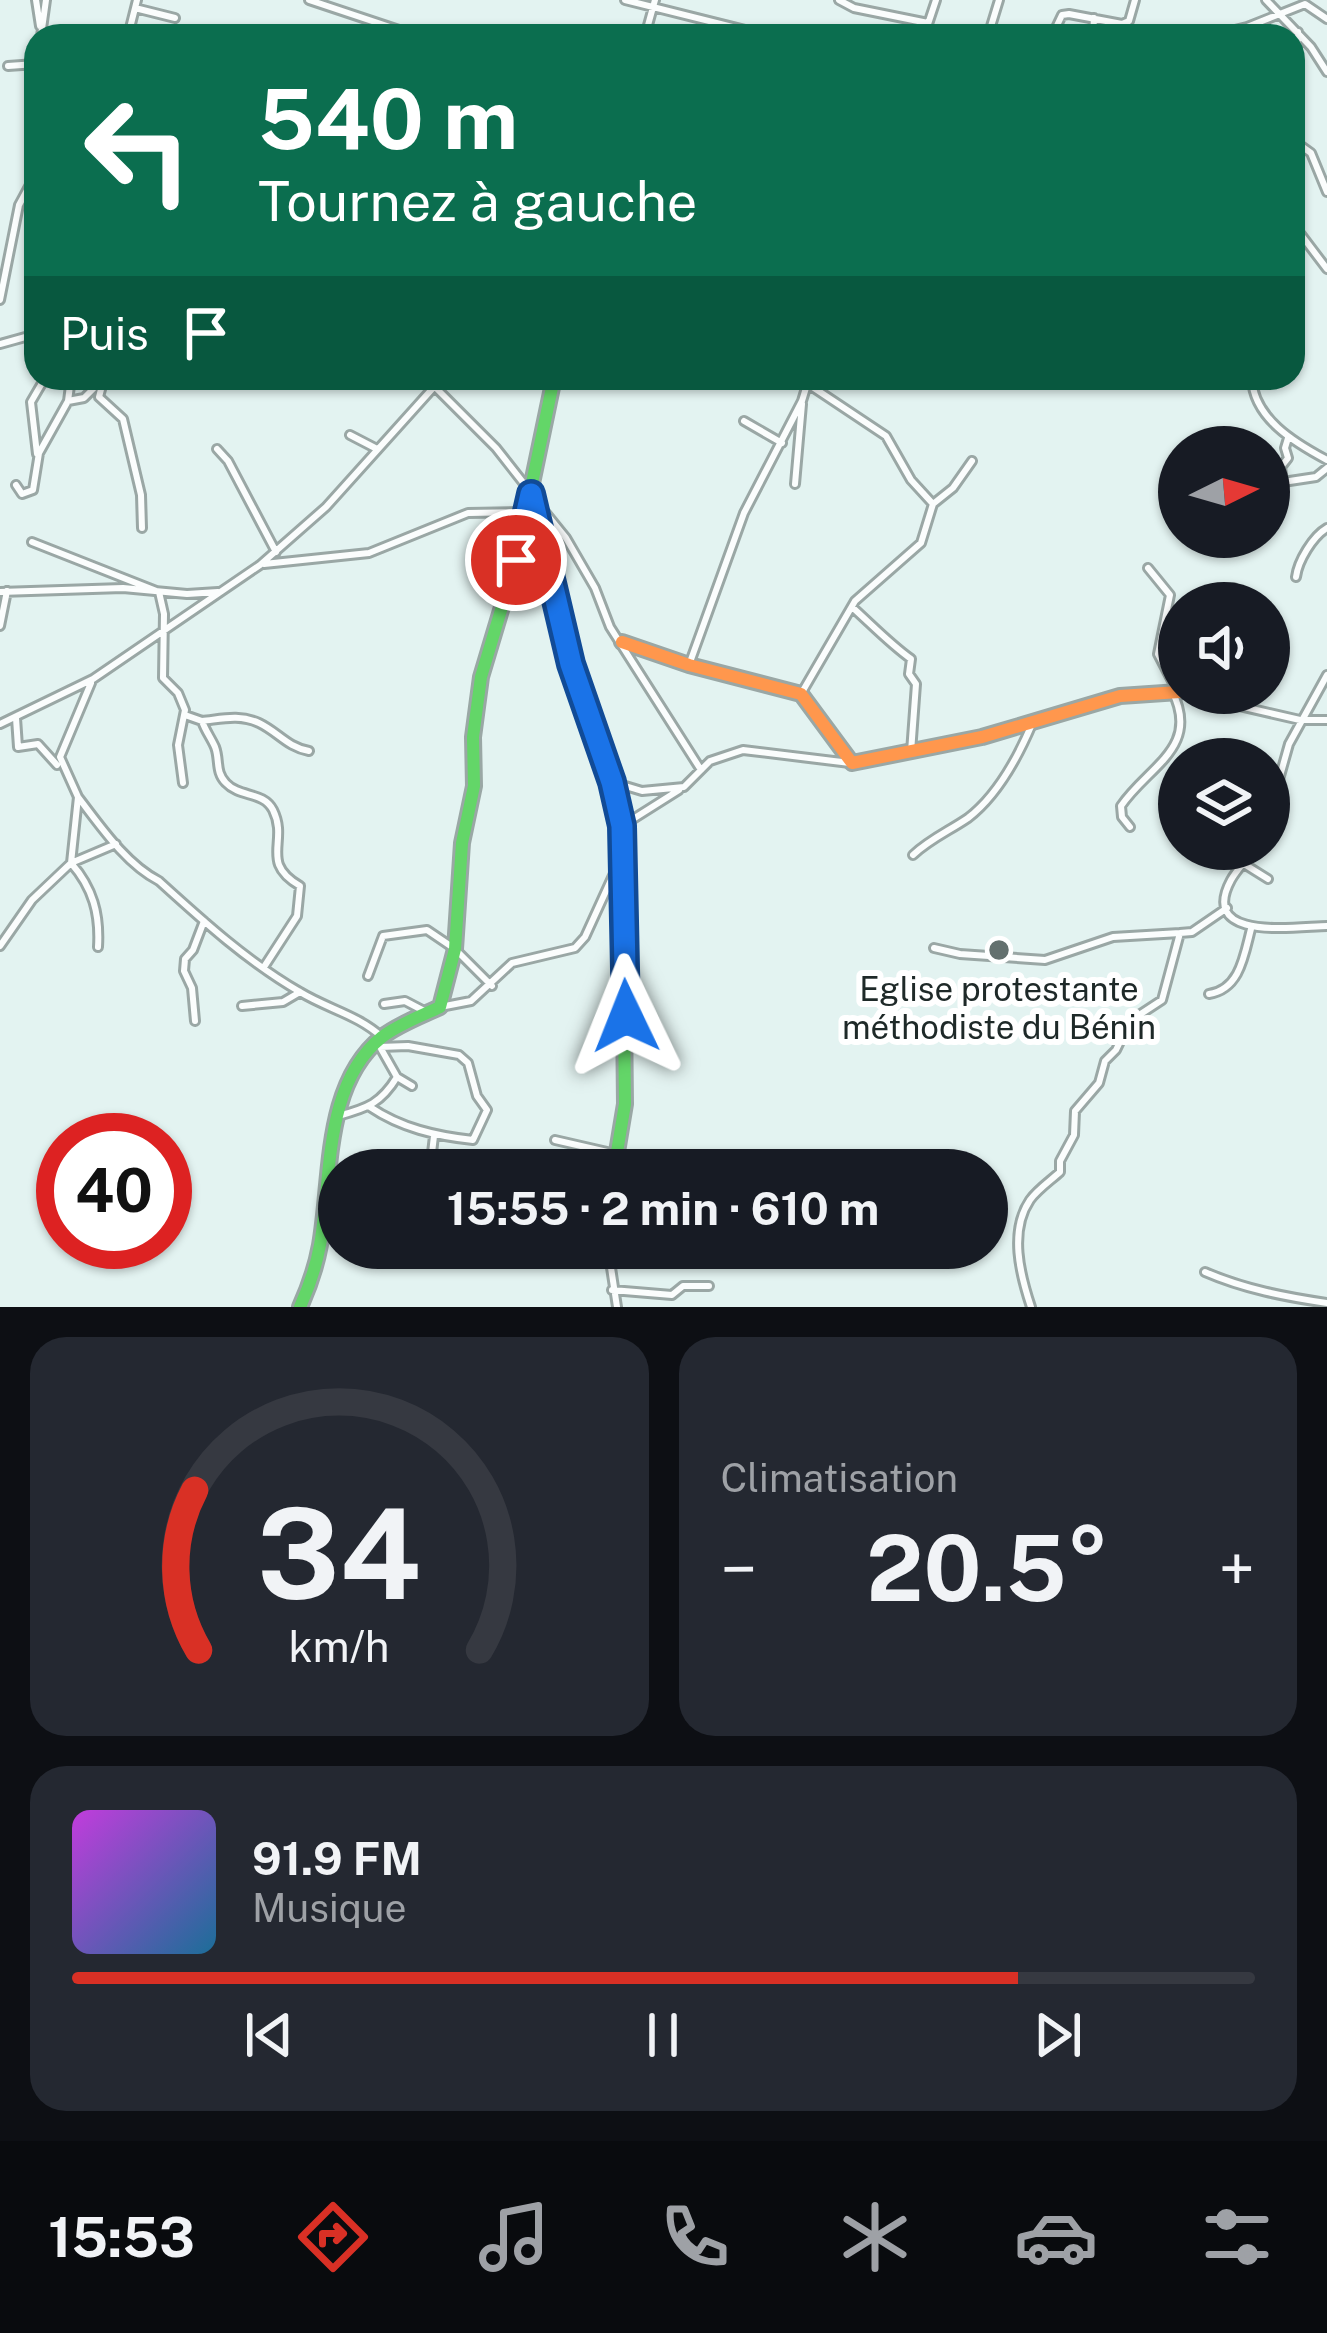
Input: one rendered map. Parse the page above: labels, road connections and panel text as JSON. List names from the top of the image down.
{
  "places": ["Eglise protestante méthodiste du Bénin"],
  "north": "right",
  "page": {
    "turn": ["540 m", "Tournez à gauche"],
    "then": "Puis",
    "limit": "40",
    "trip": "15:55 · 2 min · 610 m",
    "tile": "Climatisation",
    "heat": ["−", "20.5°", "+"],
    "song": ["91.9 FM", "Musique"],
    "tabs": "15:53",
    "gauge": ["34", "km/h"]
  }
}
